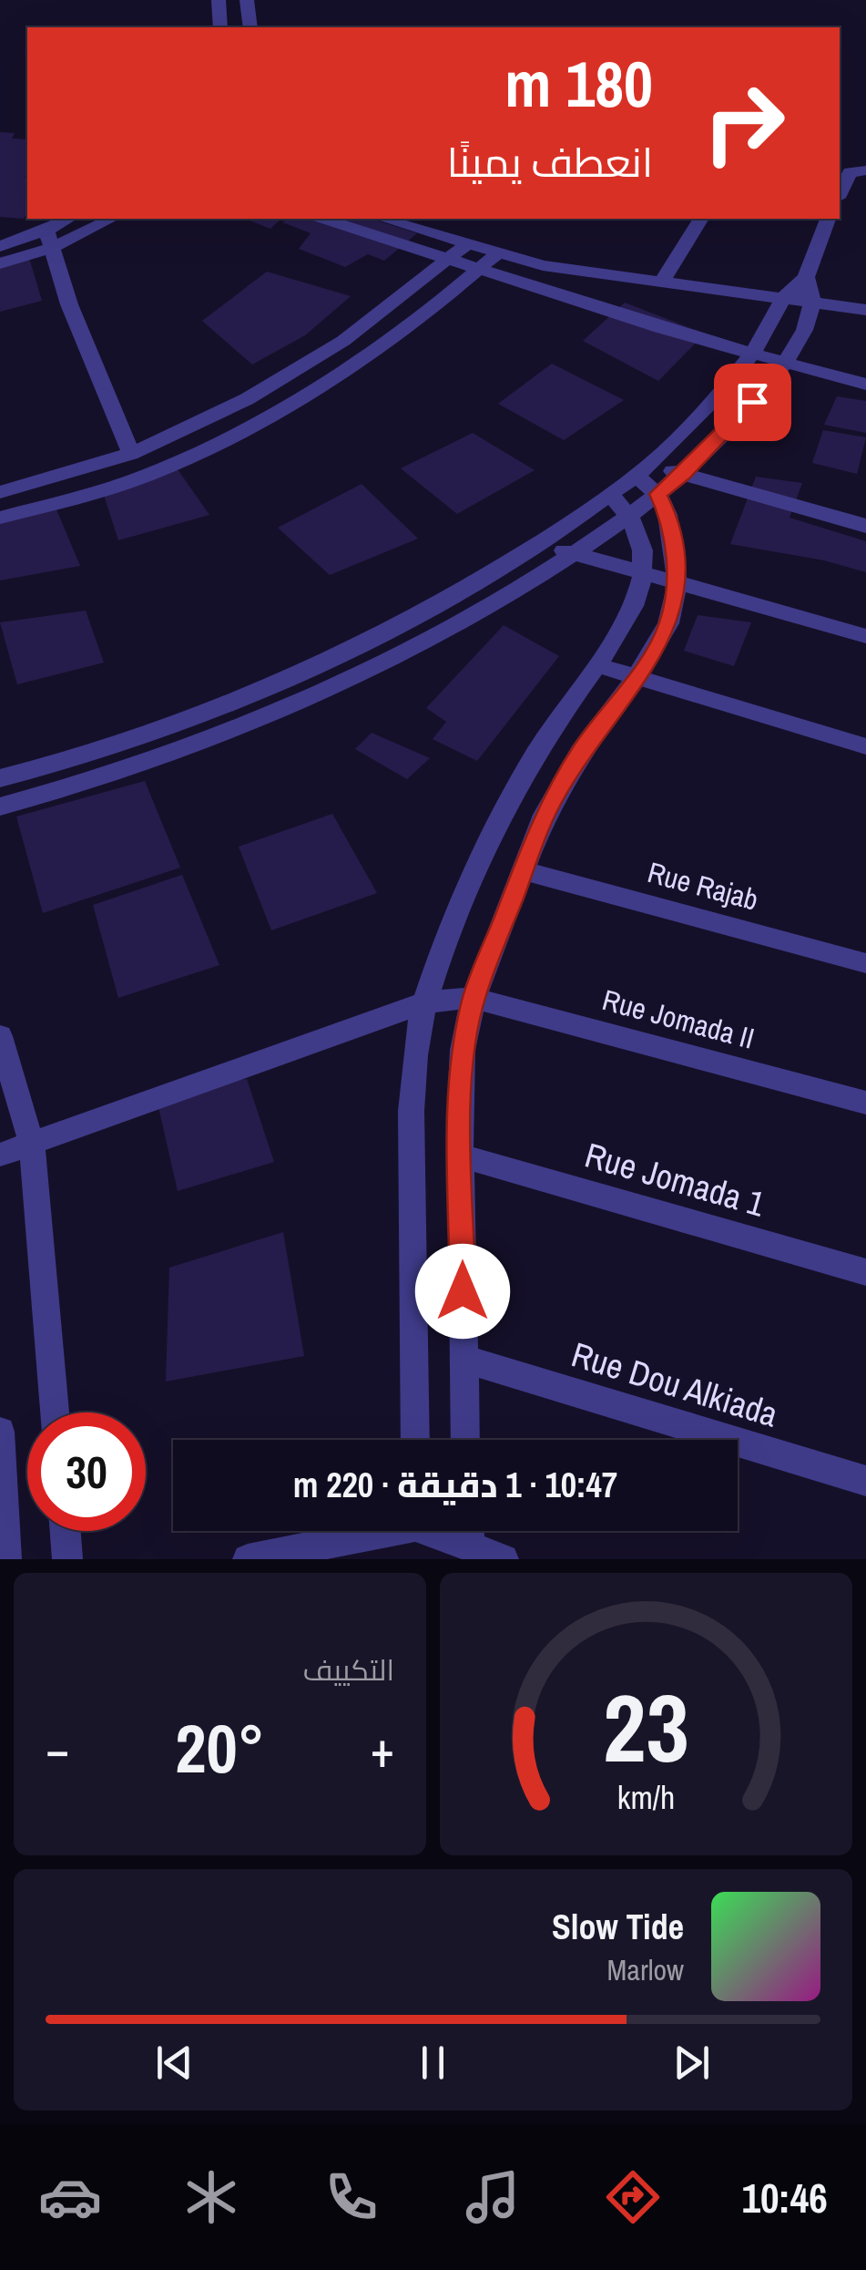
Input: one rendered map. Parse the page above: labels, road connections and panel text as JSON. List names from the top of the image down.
{
  "streets": {
    "street": [
      "Rue Rajab",
      "Rue Jomada II",
      "Rue Jomada 1",
      "Rue Dou Alkiada"
    ]
  },
  "page": {
    "turn": ["180 m", "انعطف يمينًا"],
    "limit": "30",
    "trip": "10:47 · 1 دقيقة · 220 m",
    "tile": "التكييف",
    "heat": ["−", "20°", "+"],
    "song": ["Slow Tide", "Marlow"],
    "tabs": "10:46",
    "gauge": ["23", "km/h"]
  }
}
